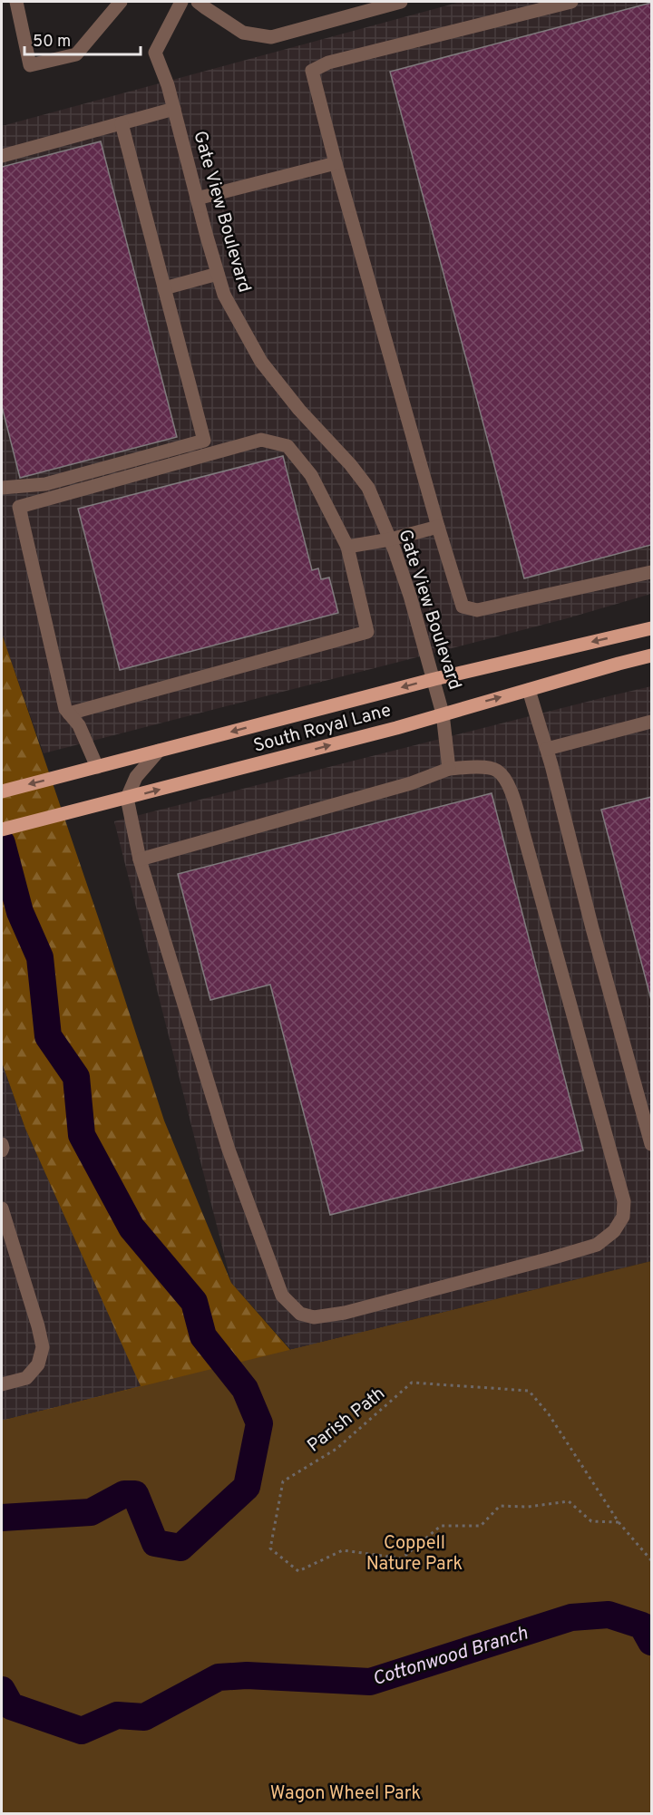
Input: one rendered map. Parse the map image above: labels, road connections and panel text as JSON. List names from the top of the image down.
{
  "streets": {
    "main road": ["South Royal Lane"],
    "street": ["Gate View Boulevard"],
    "path": ["Parish Path"]
  },
  "crossings": [
    ["Gate View Boulevard", "South Royal Lane"]
  ],
  "water": ["Cottonwood Branch"],
  "parks": ["Coppell Nature Park", "Wagon Wheel Park"],
  "scale_bar": "50 m"
}
